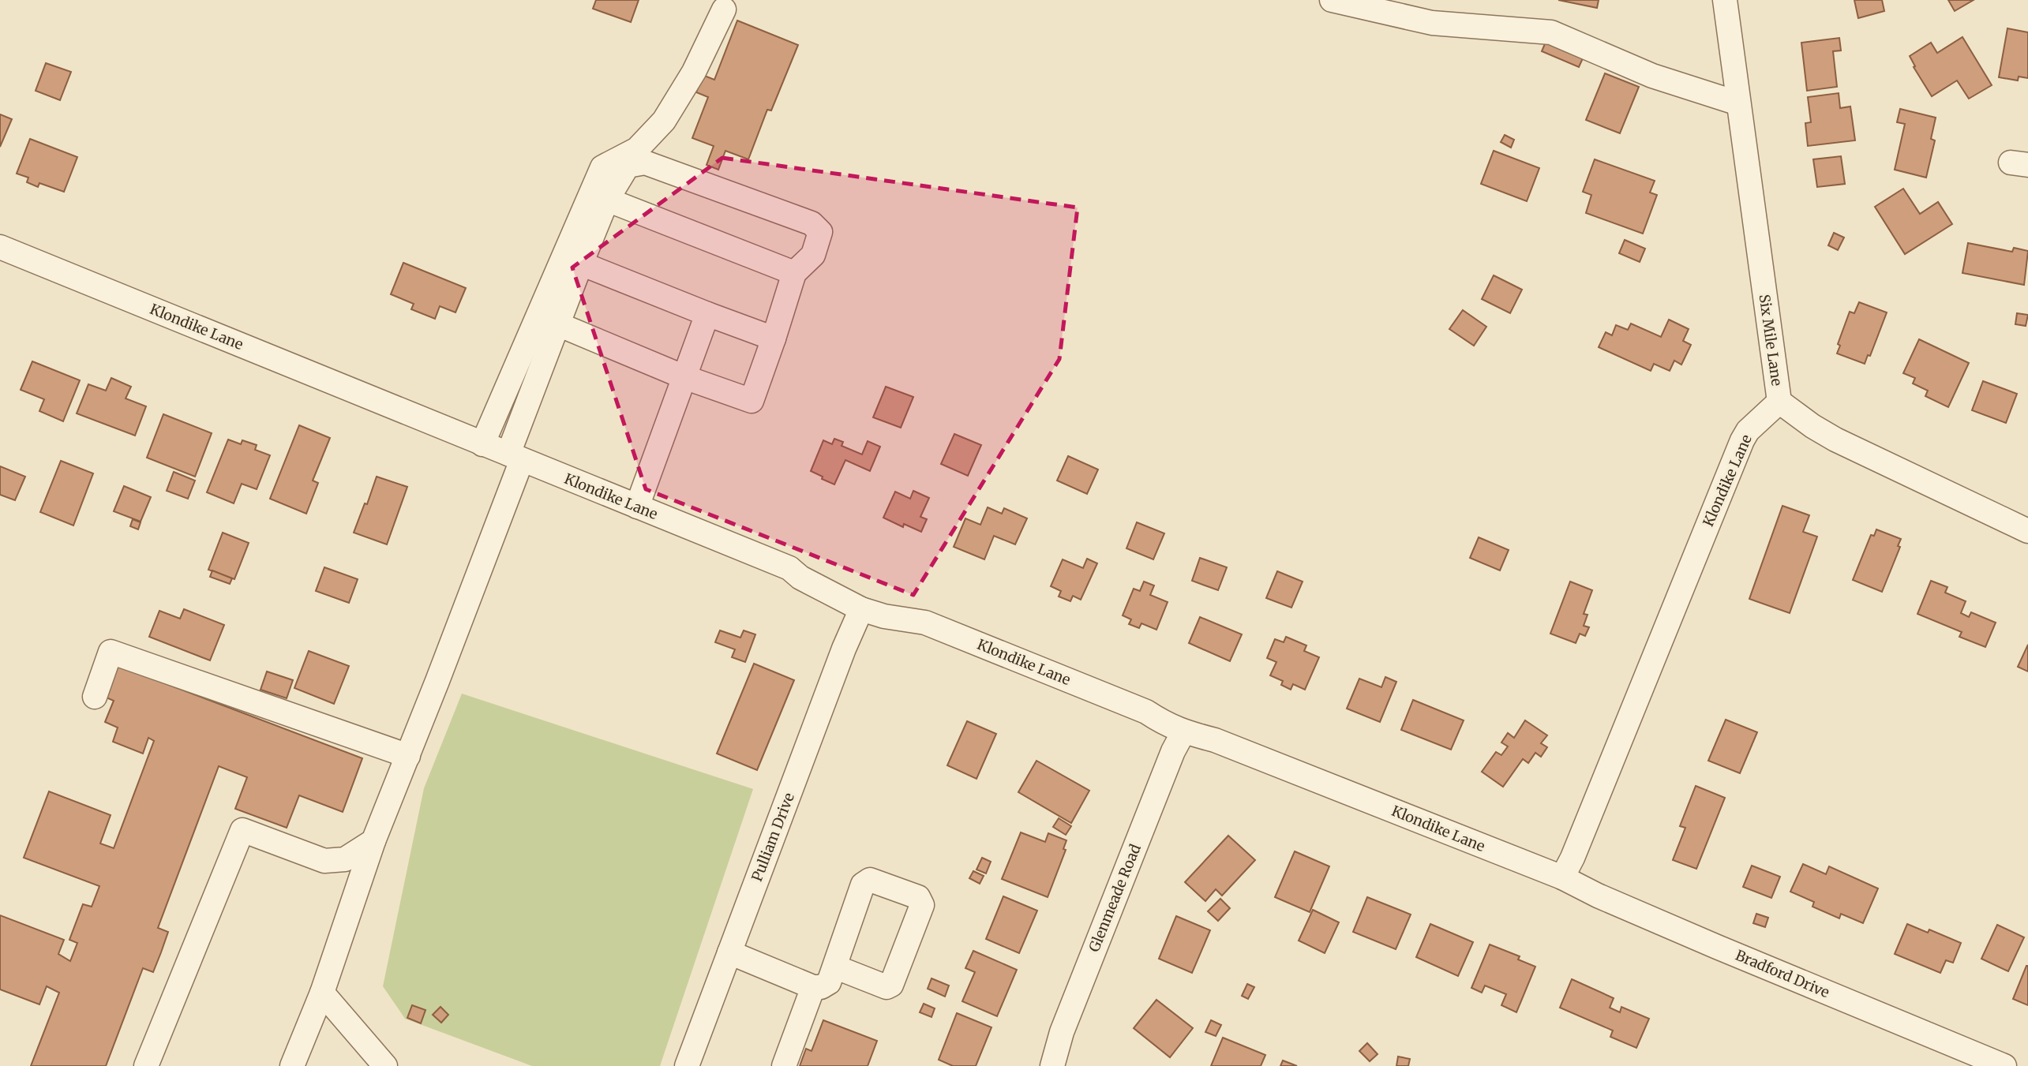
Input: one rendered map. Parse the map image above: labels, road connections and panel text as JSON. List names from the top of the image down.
{
  "streets": {
    "street": [
      "Klondike Lane",
      "Six Mile Lane",
      "Pulliam Drive",
      "Glenmeade Road",
      "Bradford Drive"
    ]
  },
  "crossings": [
    ["Klondike Lane", "Six Mile Lane"],
    ["Klondike Lane", "Pulliam Drive"],
    ["Klondike Lane", "Glenmeade Road"],
    ["Klondike Lane", "Bradford Drive"]
  ]
}
